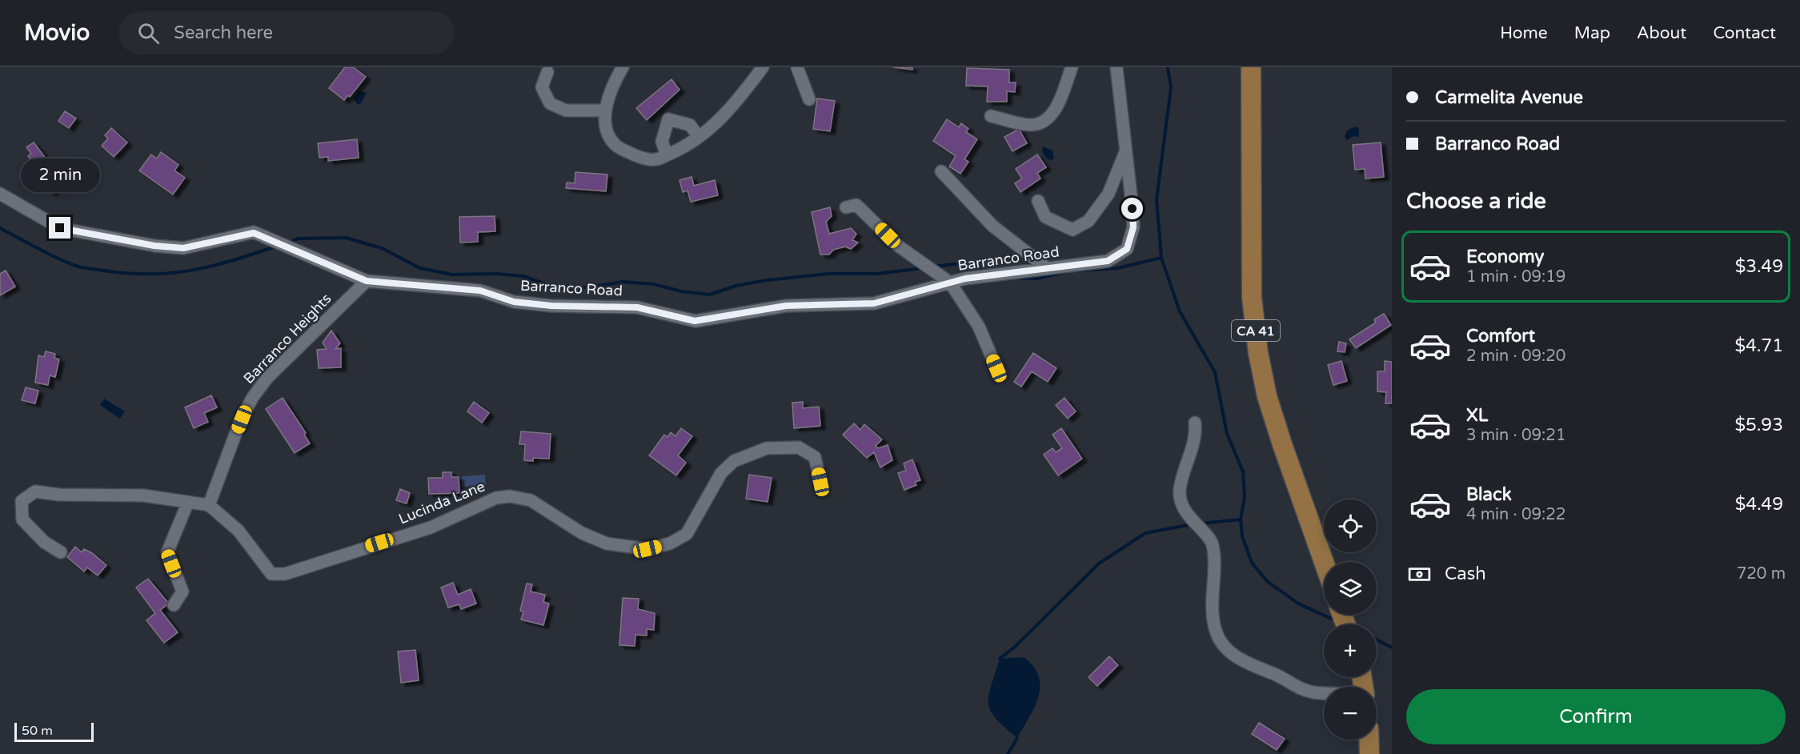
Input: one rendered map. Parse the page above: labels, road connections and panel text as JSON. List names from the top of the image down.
{
  "streets": {
    "main road": ["CA 41"],
    "street": ["Barranco Road", "Barranco Heights", "Lucinda Lane"]
  },
  "crossings": [
    ["Barranco Road", "Barranco Heights"],
    ["Barranco Heights", "Lucinda Lane"]
  ],
  "scale_bar": "50 m",
  "page": {
    "header": "Movio",
    "search": "Search here",
    "nav": [
      "Home",
      "Map",
      "About",
      "Contact"
    ],
    "banner": ["Carmelita Avenue", "Barranco Road"],
    "bubble": "2 min",
    "heading": "Choose a ride",
    "list": [
      {
        "name": "Economy",
        "note": "1 min · 09:19",
        "value": "$3.49"
      },
      {
        "name": "Comfort",
        "note": "2 min · 09:20",
        "value": "$4.71"
      },
      {
        "name": "XL",
        "note": "3 min · 09:21",
        "value": "$5.93"
      },
      {
        "name": "Black",
        "note": "4 min · 09:22",
        "value": "$4.49"
      }
    ],
    "map_buttons": ["+", "−"],
    "pay": ["Cash", "720 m"],
    "buttons": "Confirm",
    "scale": "50 m"
  }
}
